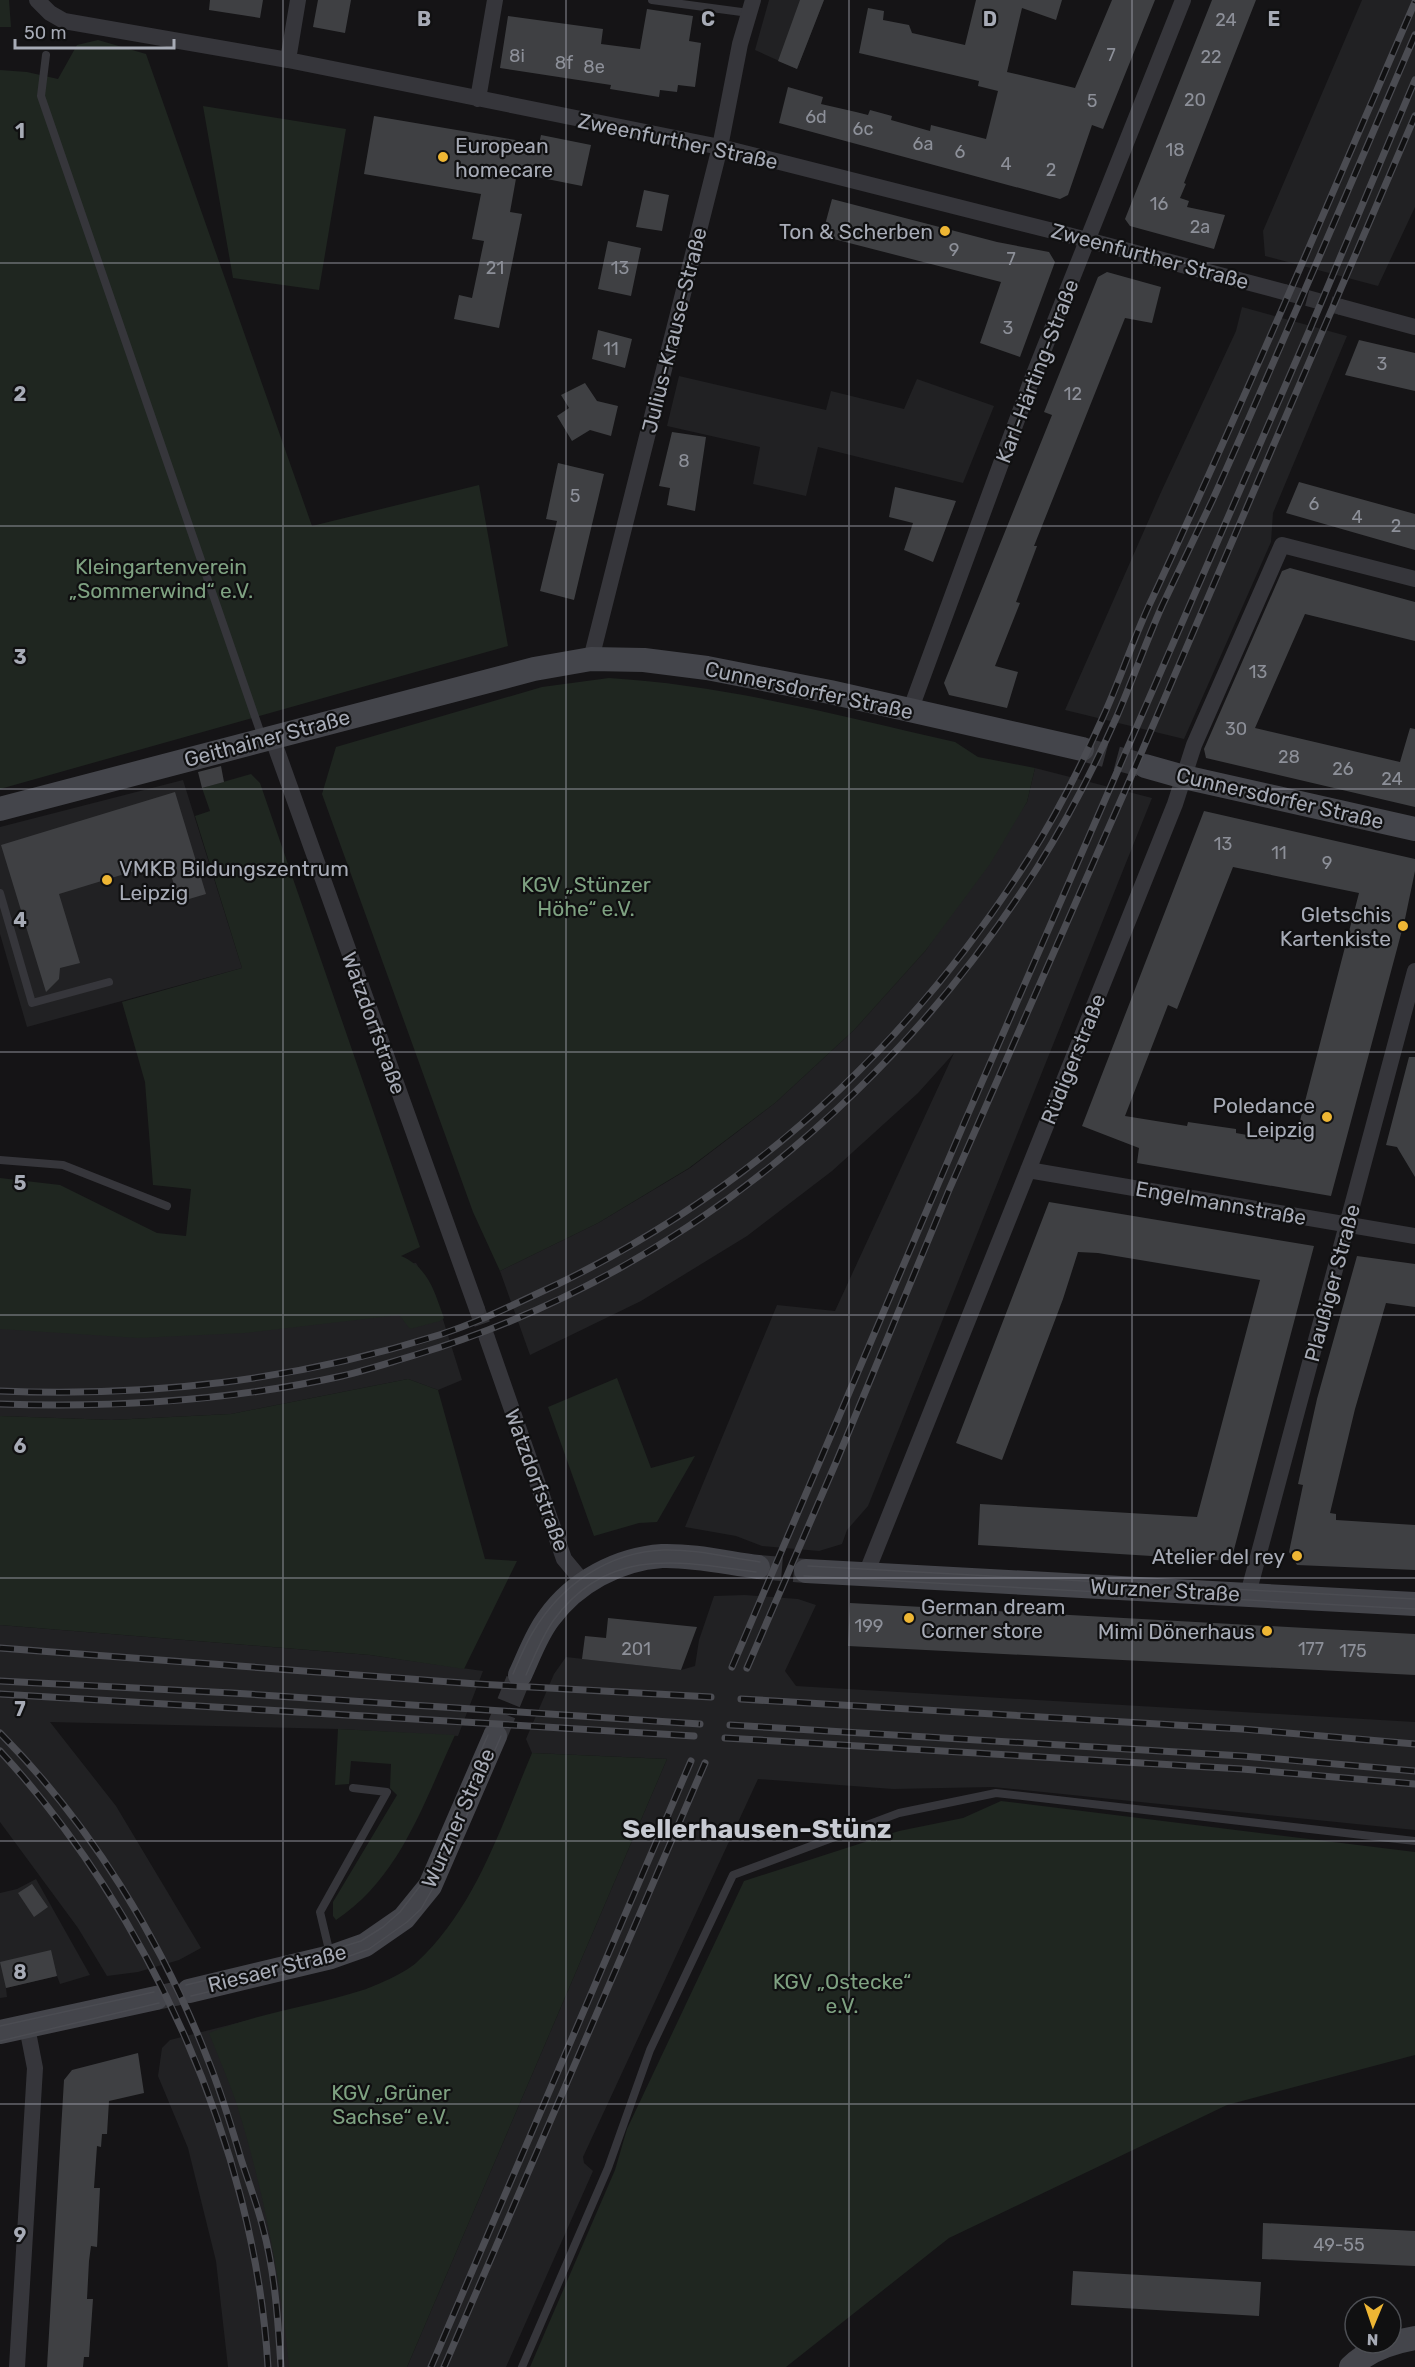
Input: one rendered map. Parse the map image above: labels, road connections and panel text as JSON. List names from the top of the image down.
{
  "streets": {
    "main road": [
      "Cunnersdorfer Straße",
      "Geithainer Straße",
      "Wurzner Straße",
      "Riesaer Straße"
    ],
    "street": [
      "Zweenfurther Straße",
      "Julius-Krause-Straße",
      "Karl-Härting-Straße",
      "Watzdorfstraße",
      "Rüdigerstraße",
      "Engelmannstraße",
      "Plaußiger Straße"
    ]
  },
  "crossings": [
    ["Zweenfurther Straße", "Julius-Krause-Straße"],
    ["Zweenfurther Straße", "Karl-Härting-Straße"],
    ["Julius-Krause-Straße", "Cunnersdorfer Straße"],
    ["Karl-Härting-Straße", "Cunnersdorfer Straße"],
    ["Cunnersdorfer Straße", "Geithainer Straße"],
    ["Cunnersdorfer Straße", "Rüdigerstraße"],
    ["Geithainer Straße", "Watzdorfstraße"],
    ["Rüdigerstraße", "Engelmannstraße"],
    ["Rüdigerstraße", "Wurzner Straße"],
    ["Engelmannstraße", "Plaußiger Straße"],
    ["Plaußiger Straße", "Wurzner Straße"],
    ["Wurzner Straße", "Riesaer Straße"]
  ],
  "districts": ["Sellerhausen-Stünz"],
  "parks": [
    "Kleingartenverein „Sommerwind“ e.V.",
    "KGV „Stünzer Höhe“ e.V.",
    "KGV „Ostecke“ e.V.",
    "KGV „Grüner Sachse“ e.V."
  ],
  "places": [
    "European homecare",
    "Ton & Scherben",
    "VMKB Bildungszentrum Leipzig",
    "Gletschis Kartenkiste",
    "Poledance Leipzig",
    "Atelier del rey",
    "German dream Corner store",
    "Mimi Dönerhaus"
  ],
  "house_numbers": [
    "24",
    "7",
    "8i",
    "22",
    "8f",
    "8e",
    "20",
    "5",
    "6d",
    "6c",
    "6a",
    "18",
    "6",
    "4",
    "2",
    "16",
    "2a",
    "9",
    "7",
    "21",
    "13",
    "3",
    "11",
    "3",
    "12",
    "8",
    "5",
    "6",
    "4",
    "2",
    "13",
    "30",
    "28",
    "26",
    "24",
    "13",
    "11",
    "9",
    "199",
    "201",
    "177",
    "175",
    "49-55"
  ],
  "scale_bar": "50 m",
  "north": "bottom",
  "grid": {
    "columns": [
      "B",
      "C",
      "D",
      "E"
    ],
    "rows": [
      "1",
      "2",
      "3",
      "4",
      "5",
      "6",
      "7",
      "8",
      "9"
    ]
  }
}
